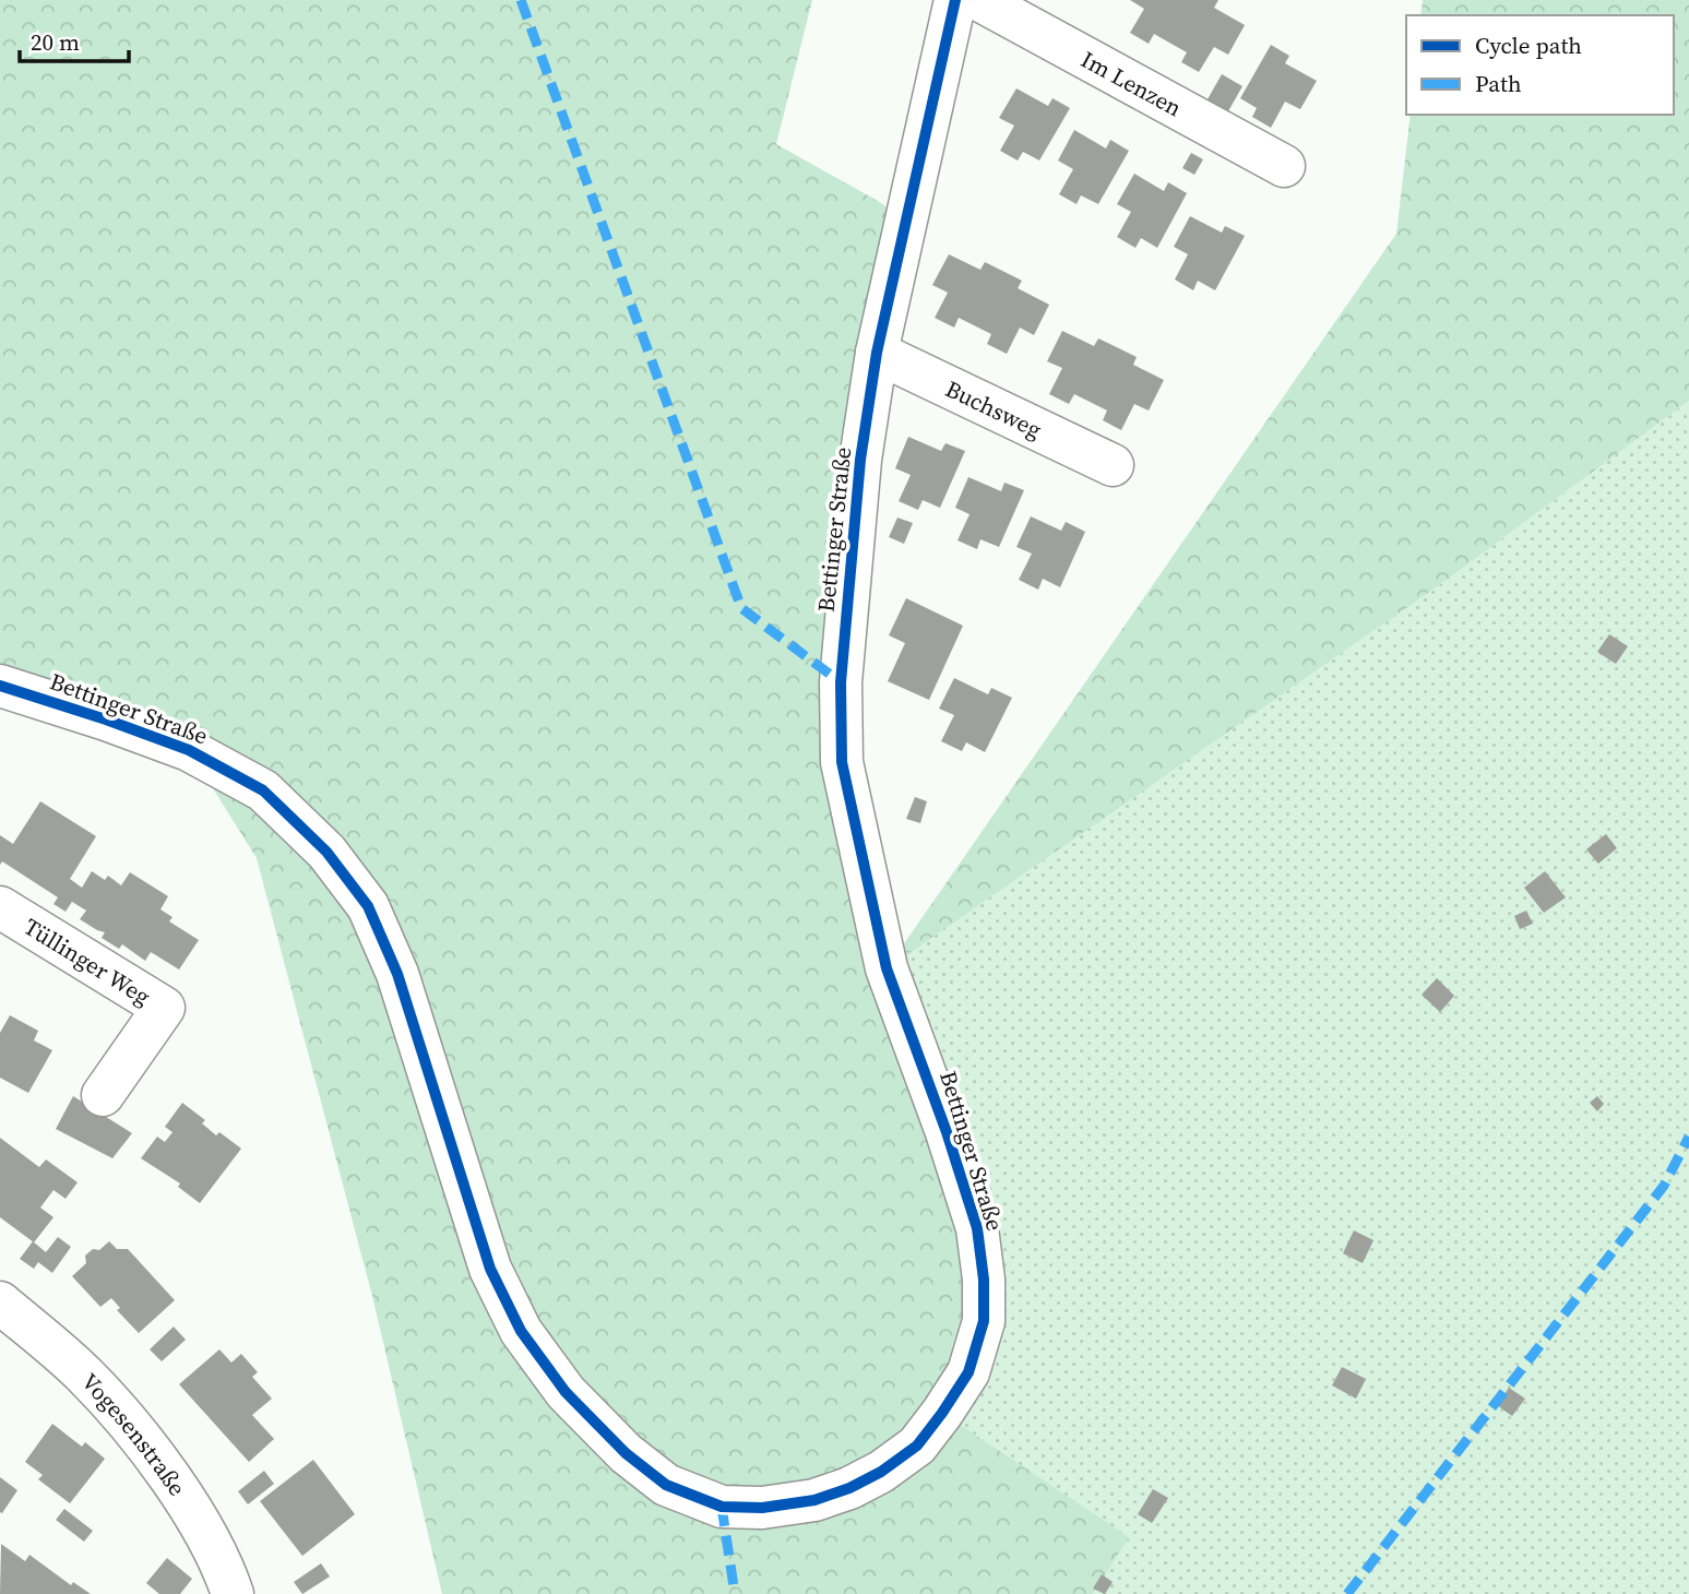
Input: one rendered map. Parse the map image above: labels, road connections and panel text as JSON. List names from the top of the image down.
{
  "streets": {
    "street": [
      "Im Lenzen",
      "Buchsweg",
      "Bettinger Straße",
      "Tüllinger Weg",
      "Vogesenstraße"
    ]
  },
  "crossings": [
    ["Buchsweg", "Bettinger Straße"]
  ],
  "legend": ["Cycle path", "Path"],
  "scale_bar": "20 m"
}
